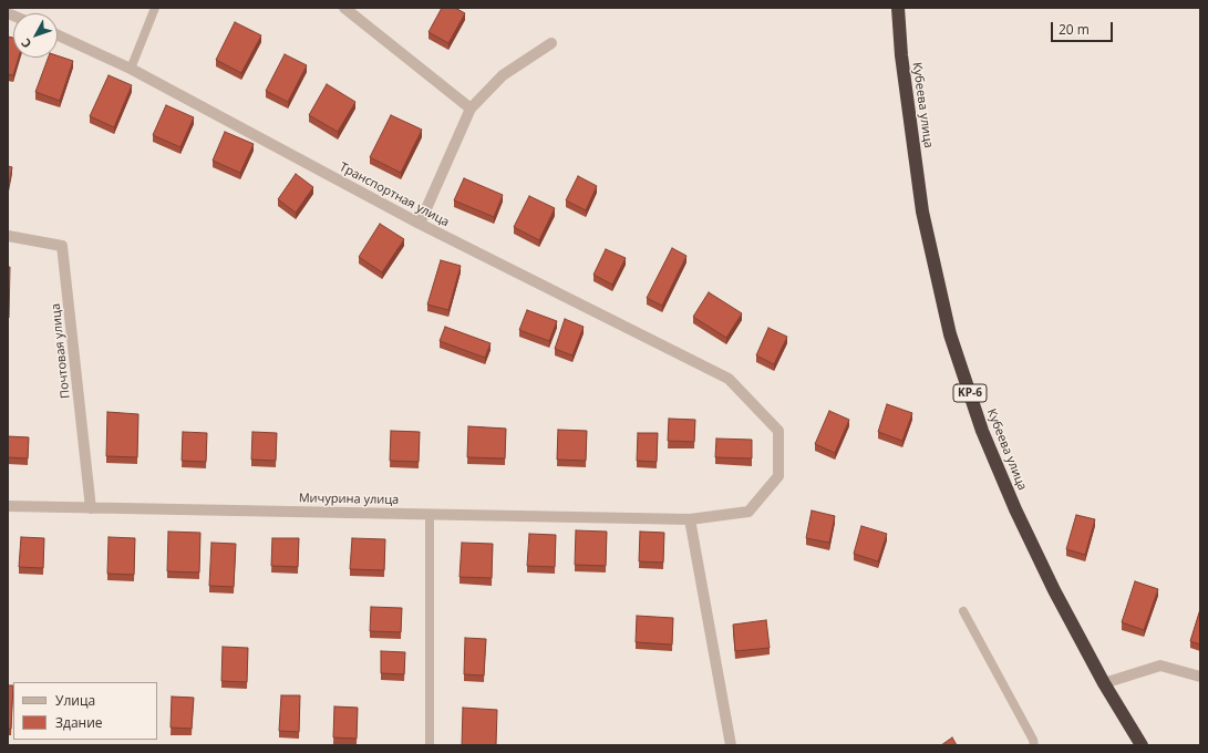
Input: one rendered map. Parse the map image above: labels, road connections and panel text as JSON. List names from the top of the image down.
{
  "streets": {
    "highway": ["Кубеева улица", "KP-6"],
    "street": ["Транспортная улица", "Почтовая улица", "Мичурина улица"]
  },
  "crossings": [
    ["Транспортная улица", "Мичурина улица"],
    ["Почтовая улица", "Мичурина улица"]
  ],
  "legend": ["Улица", "Здание"],
  "scale_bar": "20 m",
  "north": "bottom left"
}
